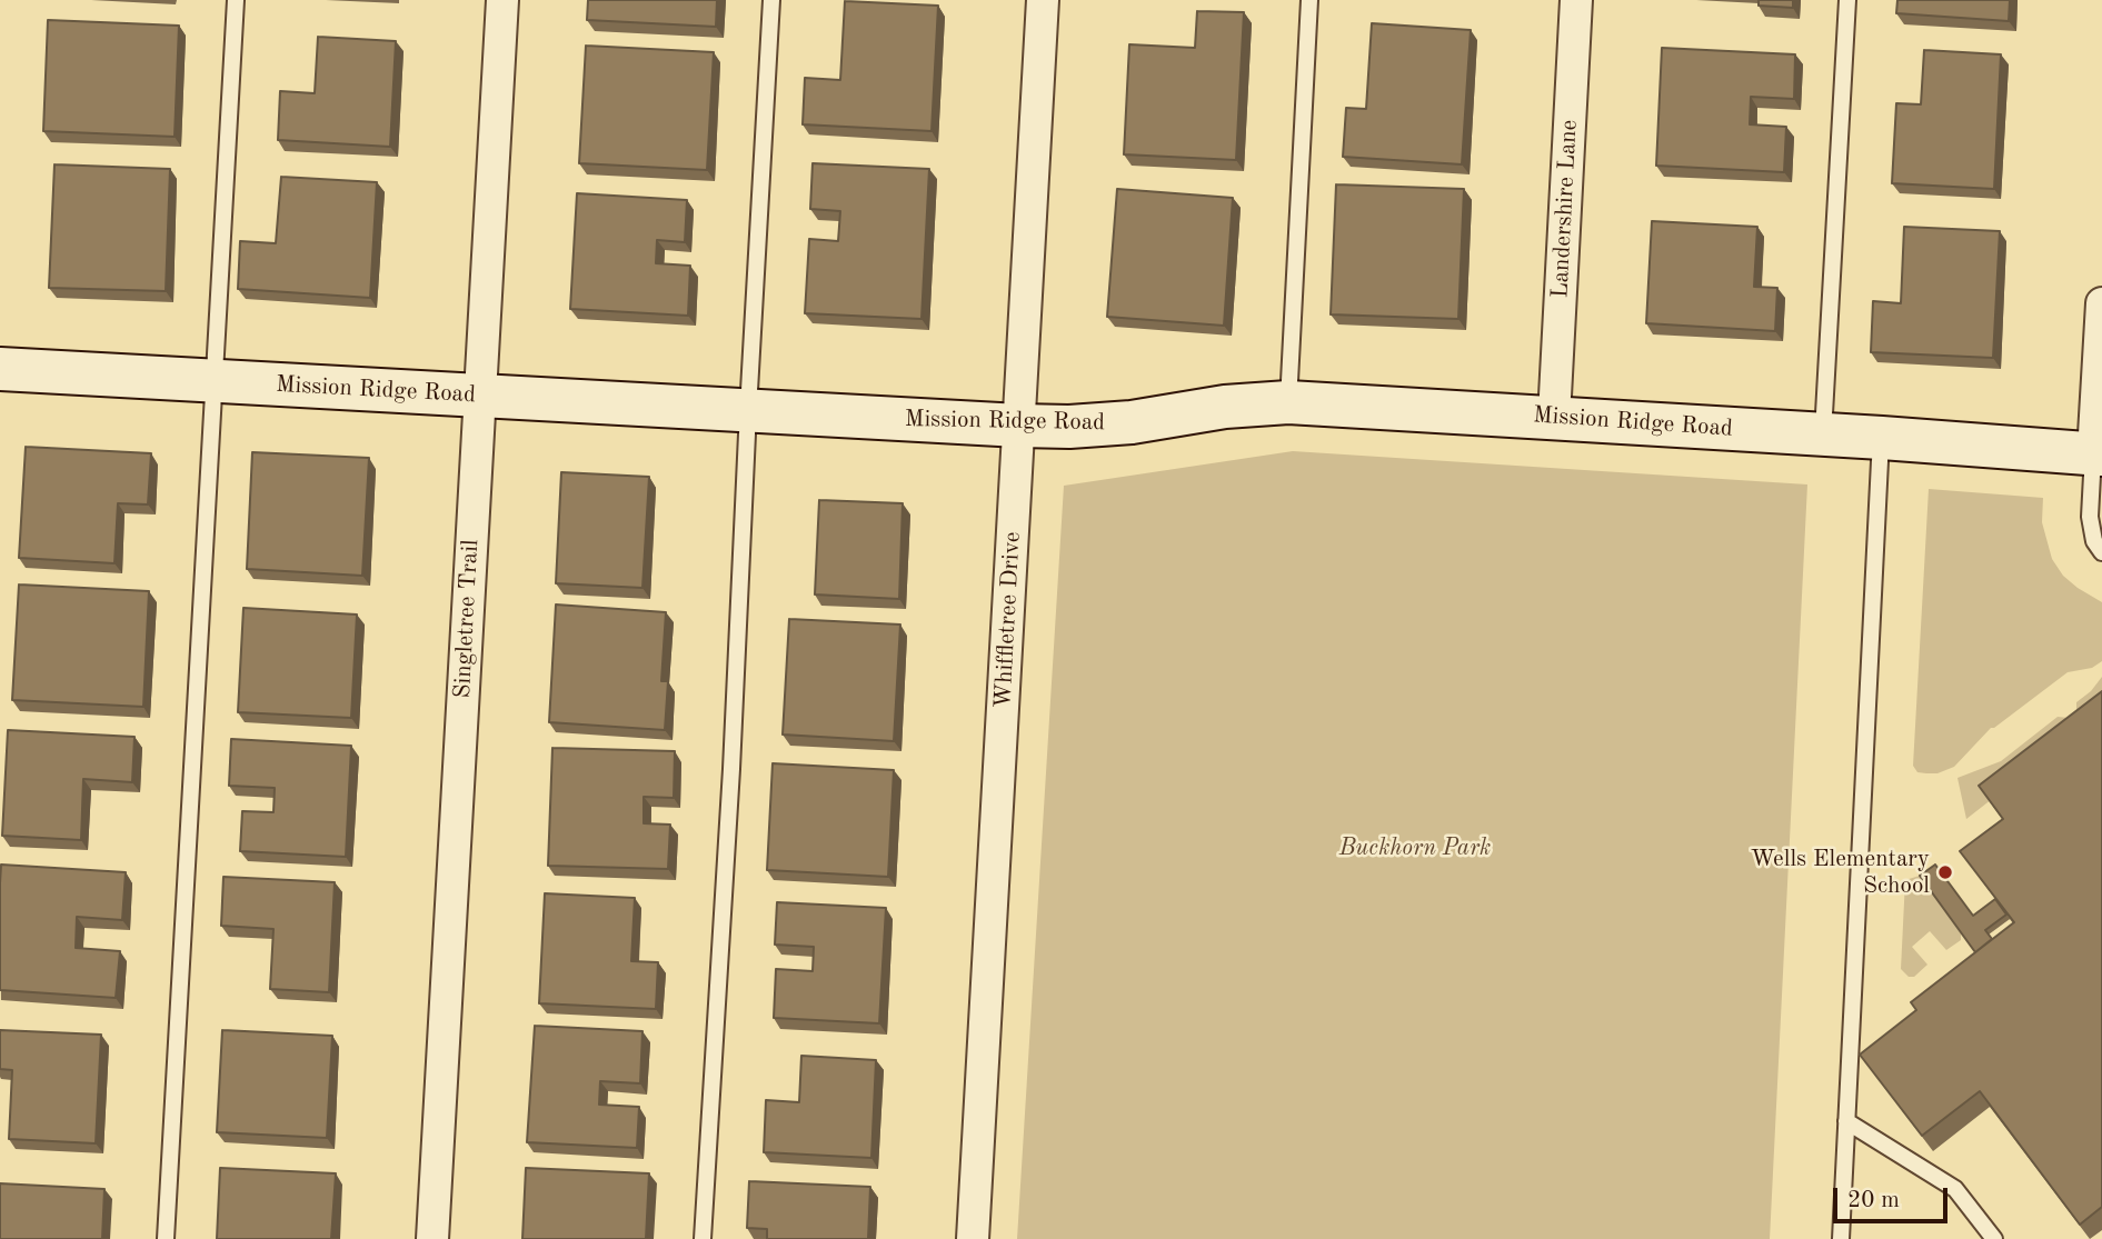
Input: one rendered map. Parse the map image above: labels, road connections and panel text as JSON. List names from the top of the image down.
{
  "streets": {
    "street": [
      "Landershire Lane",
      "Mission Ridge Road",
      "Singletree Trail",
      "Whiffletree Drive"
    ]
  },
  "crossings": [
    ["Landershire Lane", "Mission Ridge Road"],
    ["Mission Ridge Road", "Singletree Trail"],
    ["Mission Ridge Road", "Whiffletree Drive"]
  ],
  "parks": ["Buckhorn Park"],
  "places": ["Wells Elementary School"],
  "scale_bar": "20 m"
}
